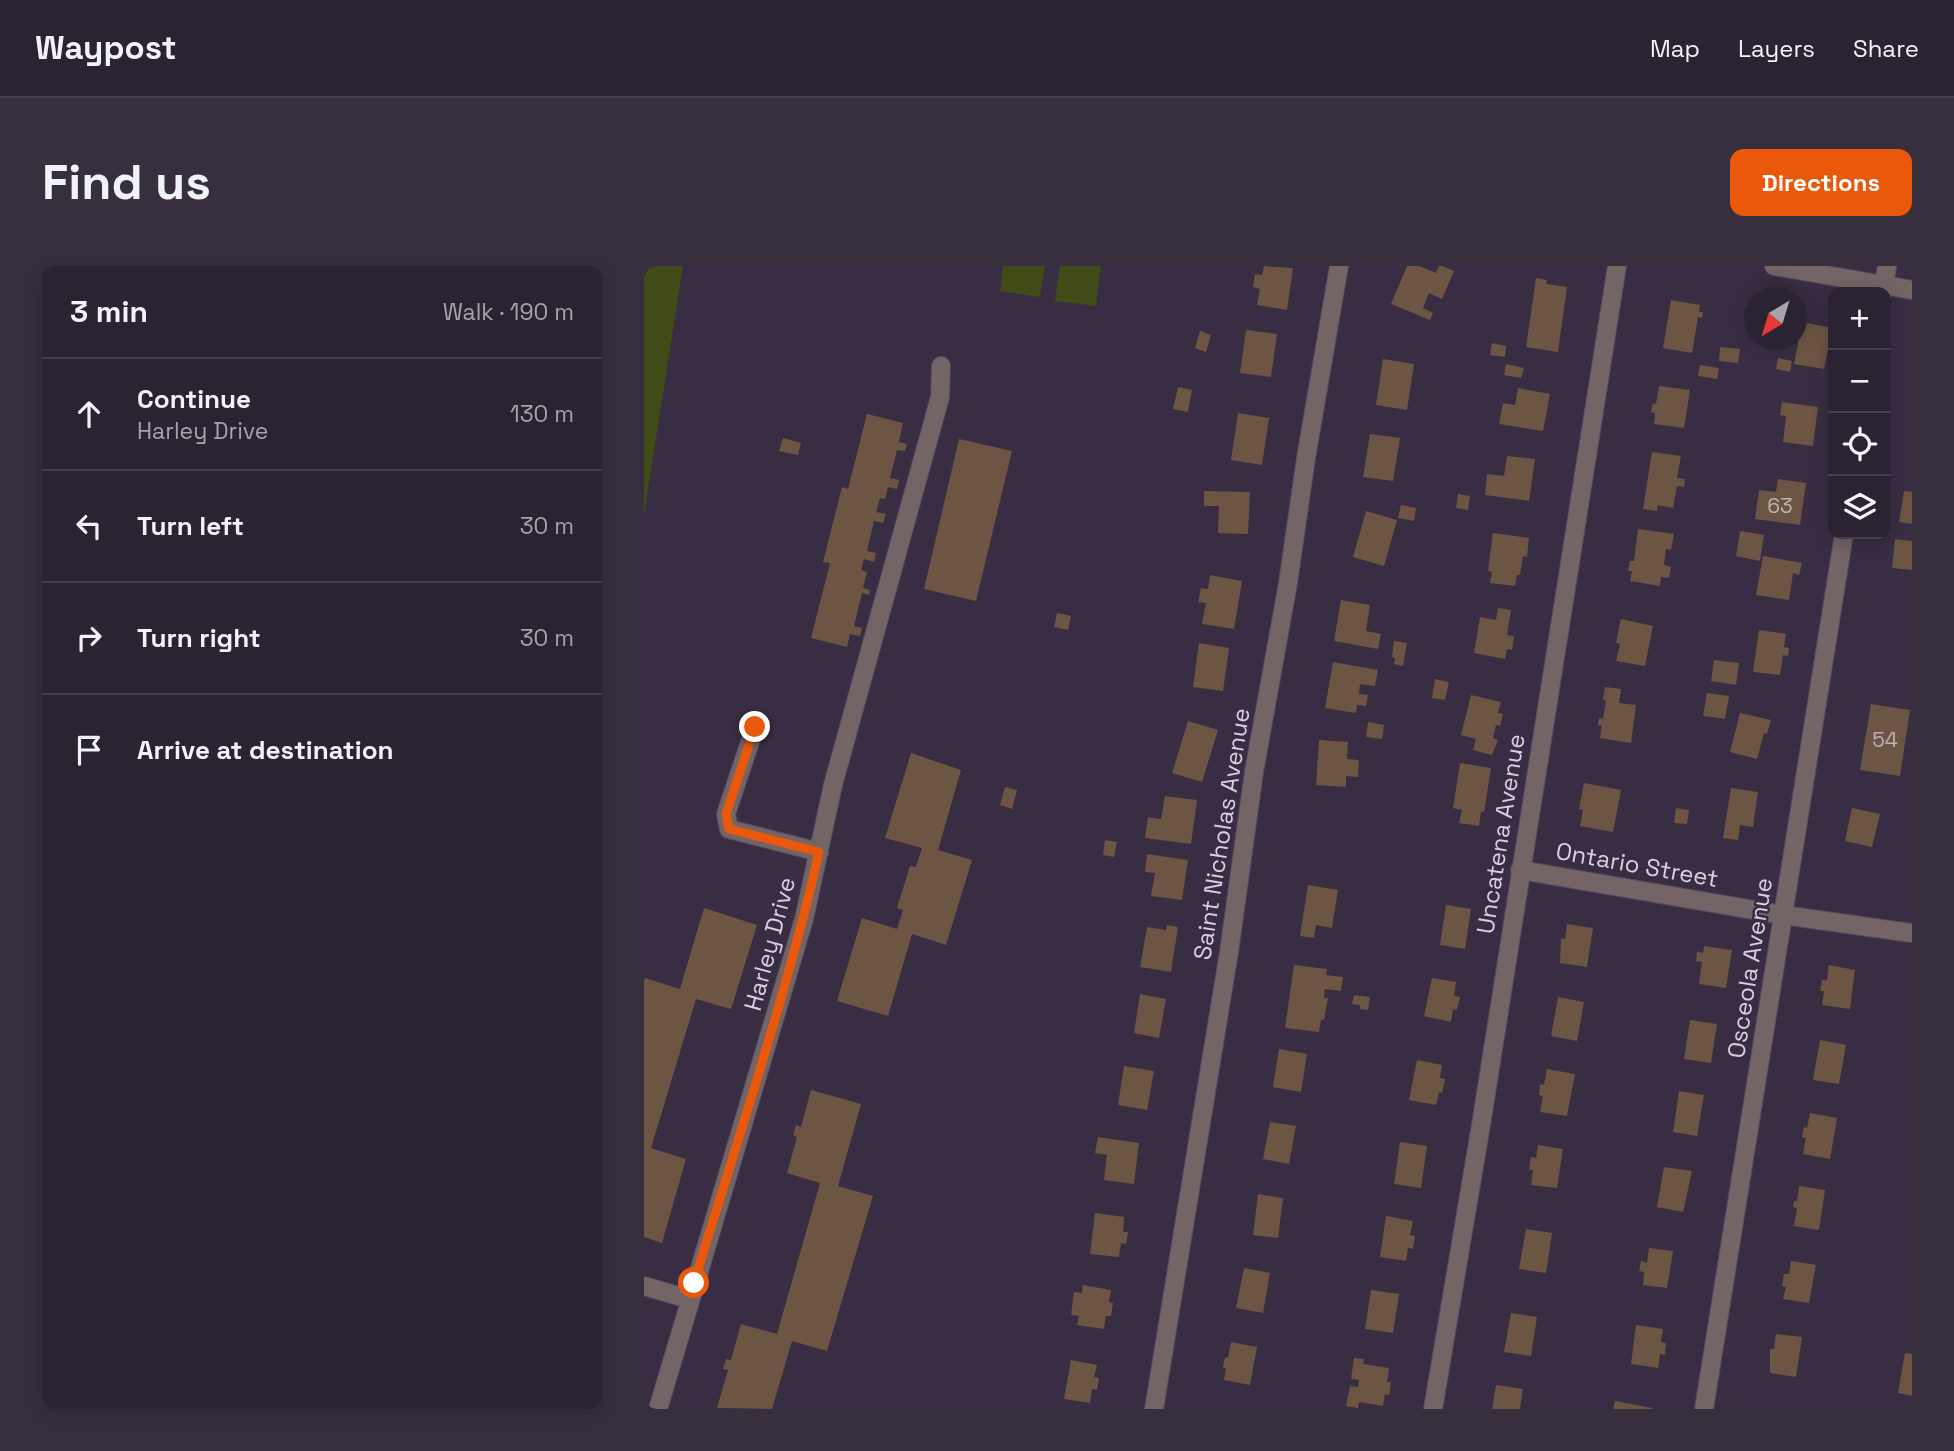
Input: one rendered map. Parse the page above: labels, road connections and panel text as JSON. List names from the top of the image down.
{
  "streets": {
    "street": [
      "Saint Nicholas Avenue",
      "Uncatena Avenue",
      "Ontario Street",
      "Harley Drive",
      "Osceola Avenue"
    ]
  },
  "crossings": [
    ["Uncatena Avenue", "Ontario Street"],
    ["Ontario Street", "Osceola Avenue"]
  ],
  "house_numbers": ["63", "54"],
  "north": "bottom left",
  "page": {
    "header": "Waypost",
    "nav": ["Map", "Layers", "Share"],
    "buttons": "Directions",
    "title": "Find us",
    "heading": ["3 min", "Walk · 190 m"],
    "map_buttons": ["+", "−"],
    "list": [
      ["Continue", "Harley Drive", "130 m"],
      ["Turn left", "30 m"],
      ["Turn right", "30 m"],
      "Arrive at destination"
    ]
  }
}
